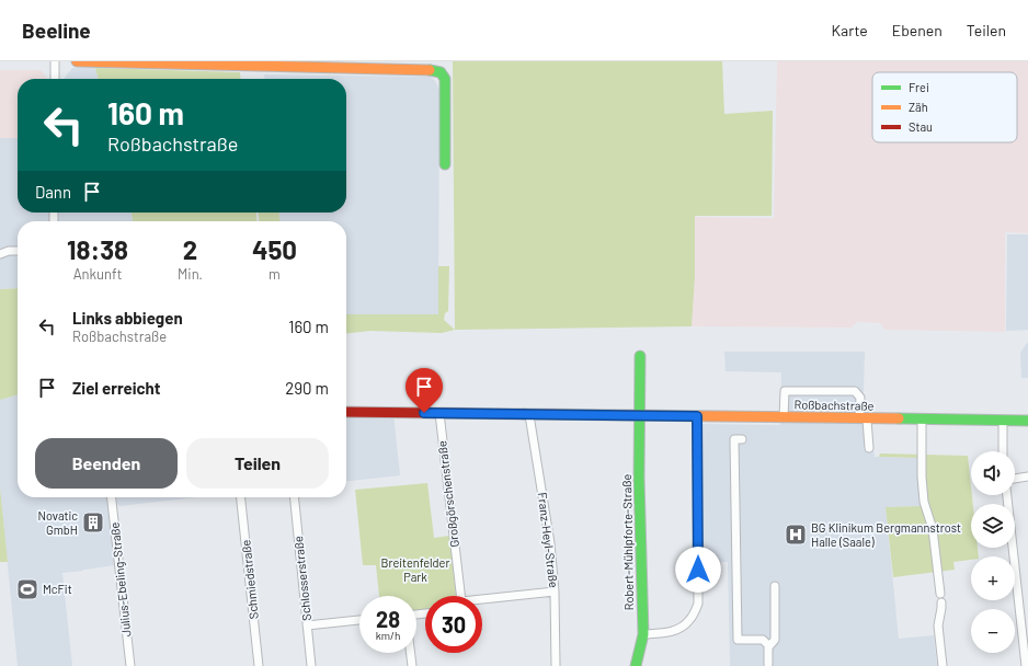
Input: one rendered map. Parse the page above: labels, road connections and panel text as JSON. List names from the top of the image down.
{
  "streets": {
    "street": [
      "Roßbachstraße",
      "Großgörschenstraße",
      "Franz-Heyl-Straße",
      "Robert-Mühlpforte-Straße",
      "Schlosserstraße",
      "Julius-Ebeling-Straße",
      "Schmiedstraße"
    ]
  },
  "crossings": [
    ["Roßbachstraße", "Großgörschenstraße"],
    ["Roßbachstraße", "Franz-Heyl-Straße"],
    ["Roßbachstraße", "Robert-Mühlpforte-Straße"]
  ],
  "parks": ["Breitenfelder Park"],
  "places": {
    "building": ["Novatic GmbH"],
    "hospital": ["BG Klinikum Bergmannstrost Halle (Saale)"],
    "sports": ["McFit"]
  },
  "legend": ["Frei", "Zäh", "Stau"],
  "page": {
    "header": "Beeline",
    "nav": ["Karte", "Ebenen", "Teilen"],
    "turn": ["160 m", "Roßbachstraße"],
    "then": "Dann",
    "eta": [
      "18:38",
      "Ankunft",
      "2",
      "Min.",
      "450",
      "m"
    ],
    "list": [
      {
        "name": "Links abbiegen",
        "note": "Roßbachstraße",
        "value": "160 m"
      },
      {
        "name": "Ziel erreicht",
        "value": "290 m"
      }
    ],
    "buttons": ["Beenden", "Teilen"],
    "map_buttons": ["+", "−"],
    "speed": "28 km/h",
    "limit": "30"
  }
}
